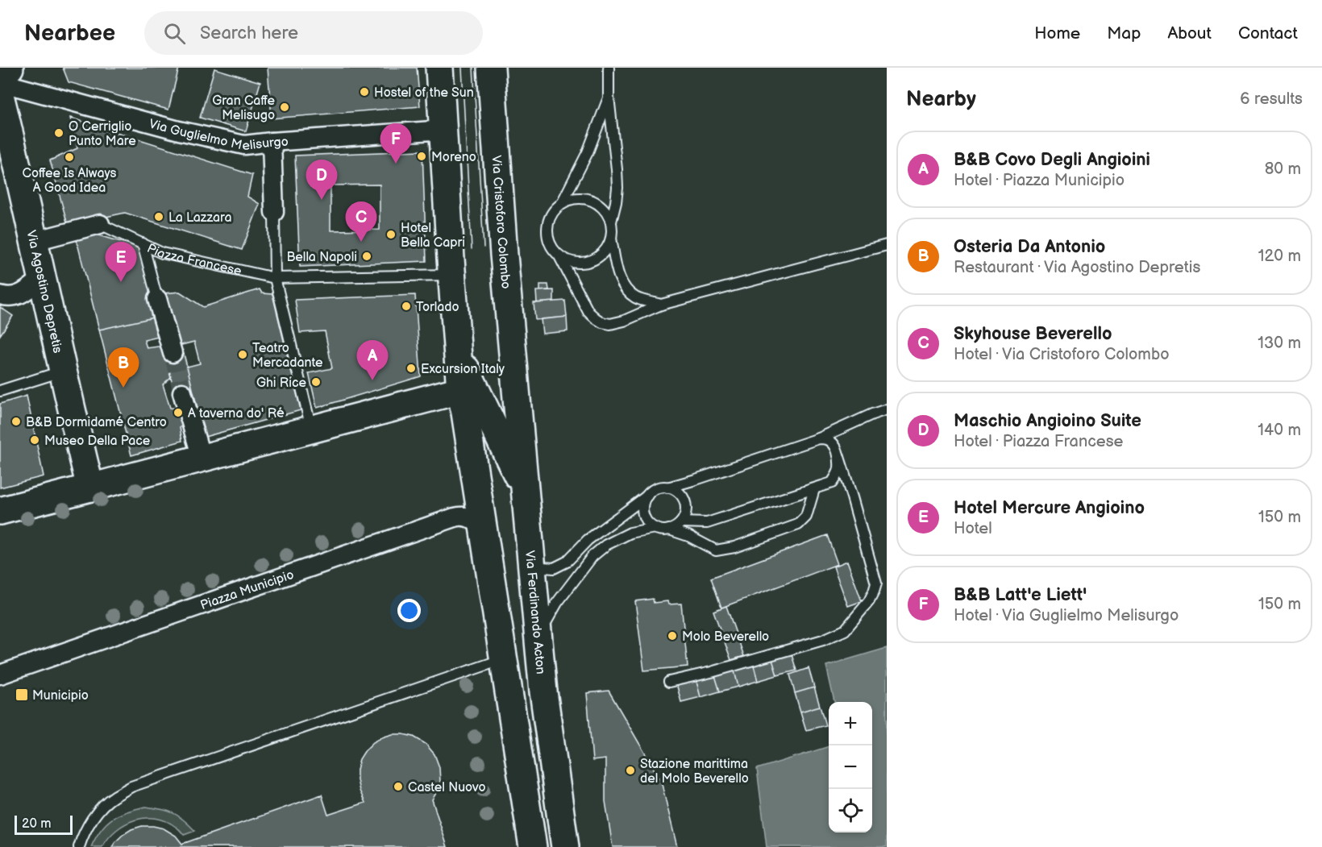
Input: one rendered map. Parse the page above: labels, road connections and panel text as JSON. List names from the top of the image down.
{
  "streets": {
    "main road": ["Via Cristoforo Colombo", "Via Agostino Depretis", "Via Ferdinando Acton"],
    "street": ["Via Guglielmo Melisurgo", "Piazza Francese", "Piazza Municipio"]
  },
  "crossings": [
    ["Via Cristoforo Colombo", "Via Ferdinando Acton"],
    ["Piazza Francese", "Via Agostino Depretis"]
  ],
  "places": {
    "other": [
      "Hostel of the Sun",
      "Gran Caffe Melisugo",
      "O Cerriglio Punto Mare",
      "Moreno",
      "Coffee Is Always A Good Idea",
      "La Lazzara",
      "Hotel Bella Capri",
      "Bella Napoli",
      "Torlado",
      "Teatro Mercadante",
      "Excursion Italy",
      "Ghi Rice",
      "A taverna do' Ré",
      "B&B Dormidamé Centro",
      "Museo Della Pace",
      "Molo Beverello",
      "Stazione marittima del Molo Beverello",
      "Castel Nuovo"
    ],
    "transit": ["Municipio"]
  },
  "scale_bar": "20 m",
  "page": {
    "header": "Nearbee",
    "search": "Search here",
    "nav": [
      "Home",
      "Map",
      "About",
      "Contact"
    ],
    "heading": ["Nearby", "6 results"],
    "pins": [
      "F",
      "D",
      "C",
      "E",
      "A",
      "B"
    ],
    "list": [
      {
        "mark": "A",
        "name": "B&B Covo Degli Angioini",
        "note": "Hotel · Piazza Municipio",
        "value": "80 m"
      },
      {
        "mark": "B",
        "name": "Osteria Da Antonio",
        "note": "Restaurant · Via Agostino Depretis",
        "value": "120 m"
      },
      {
        "mark": "C",
        "name": "Skyhouse Beverello",
        "note": "Hotel · Via Cristoforo Colombo",
        "value": "130 m"
      },
      {
        "mark": "D",
        "name": "Maschio Angioino Suite",
        "note": "Hotel · Piazza Francese",
        "value": "140 m"
      },
      {
        "mark": "E",
        "name": "Hotel Mercure Angioino",
        "note": "Hotel",
        "value": "150 m"
      },
      {
        "mark": "F",
        "name": "B&B Latt'e Liett'",
        "note": "Hotel · Via Guglielmo Melisurgo",
        "value": "150 m"
      }
    ],
    "map_buttons": ["+", "−"],
    "scale": "20 m"
  }
}
